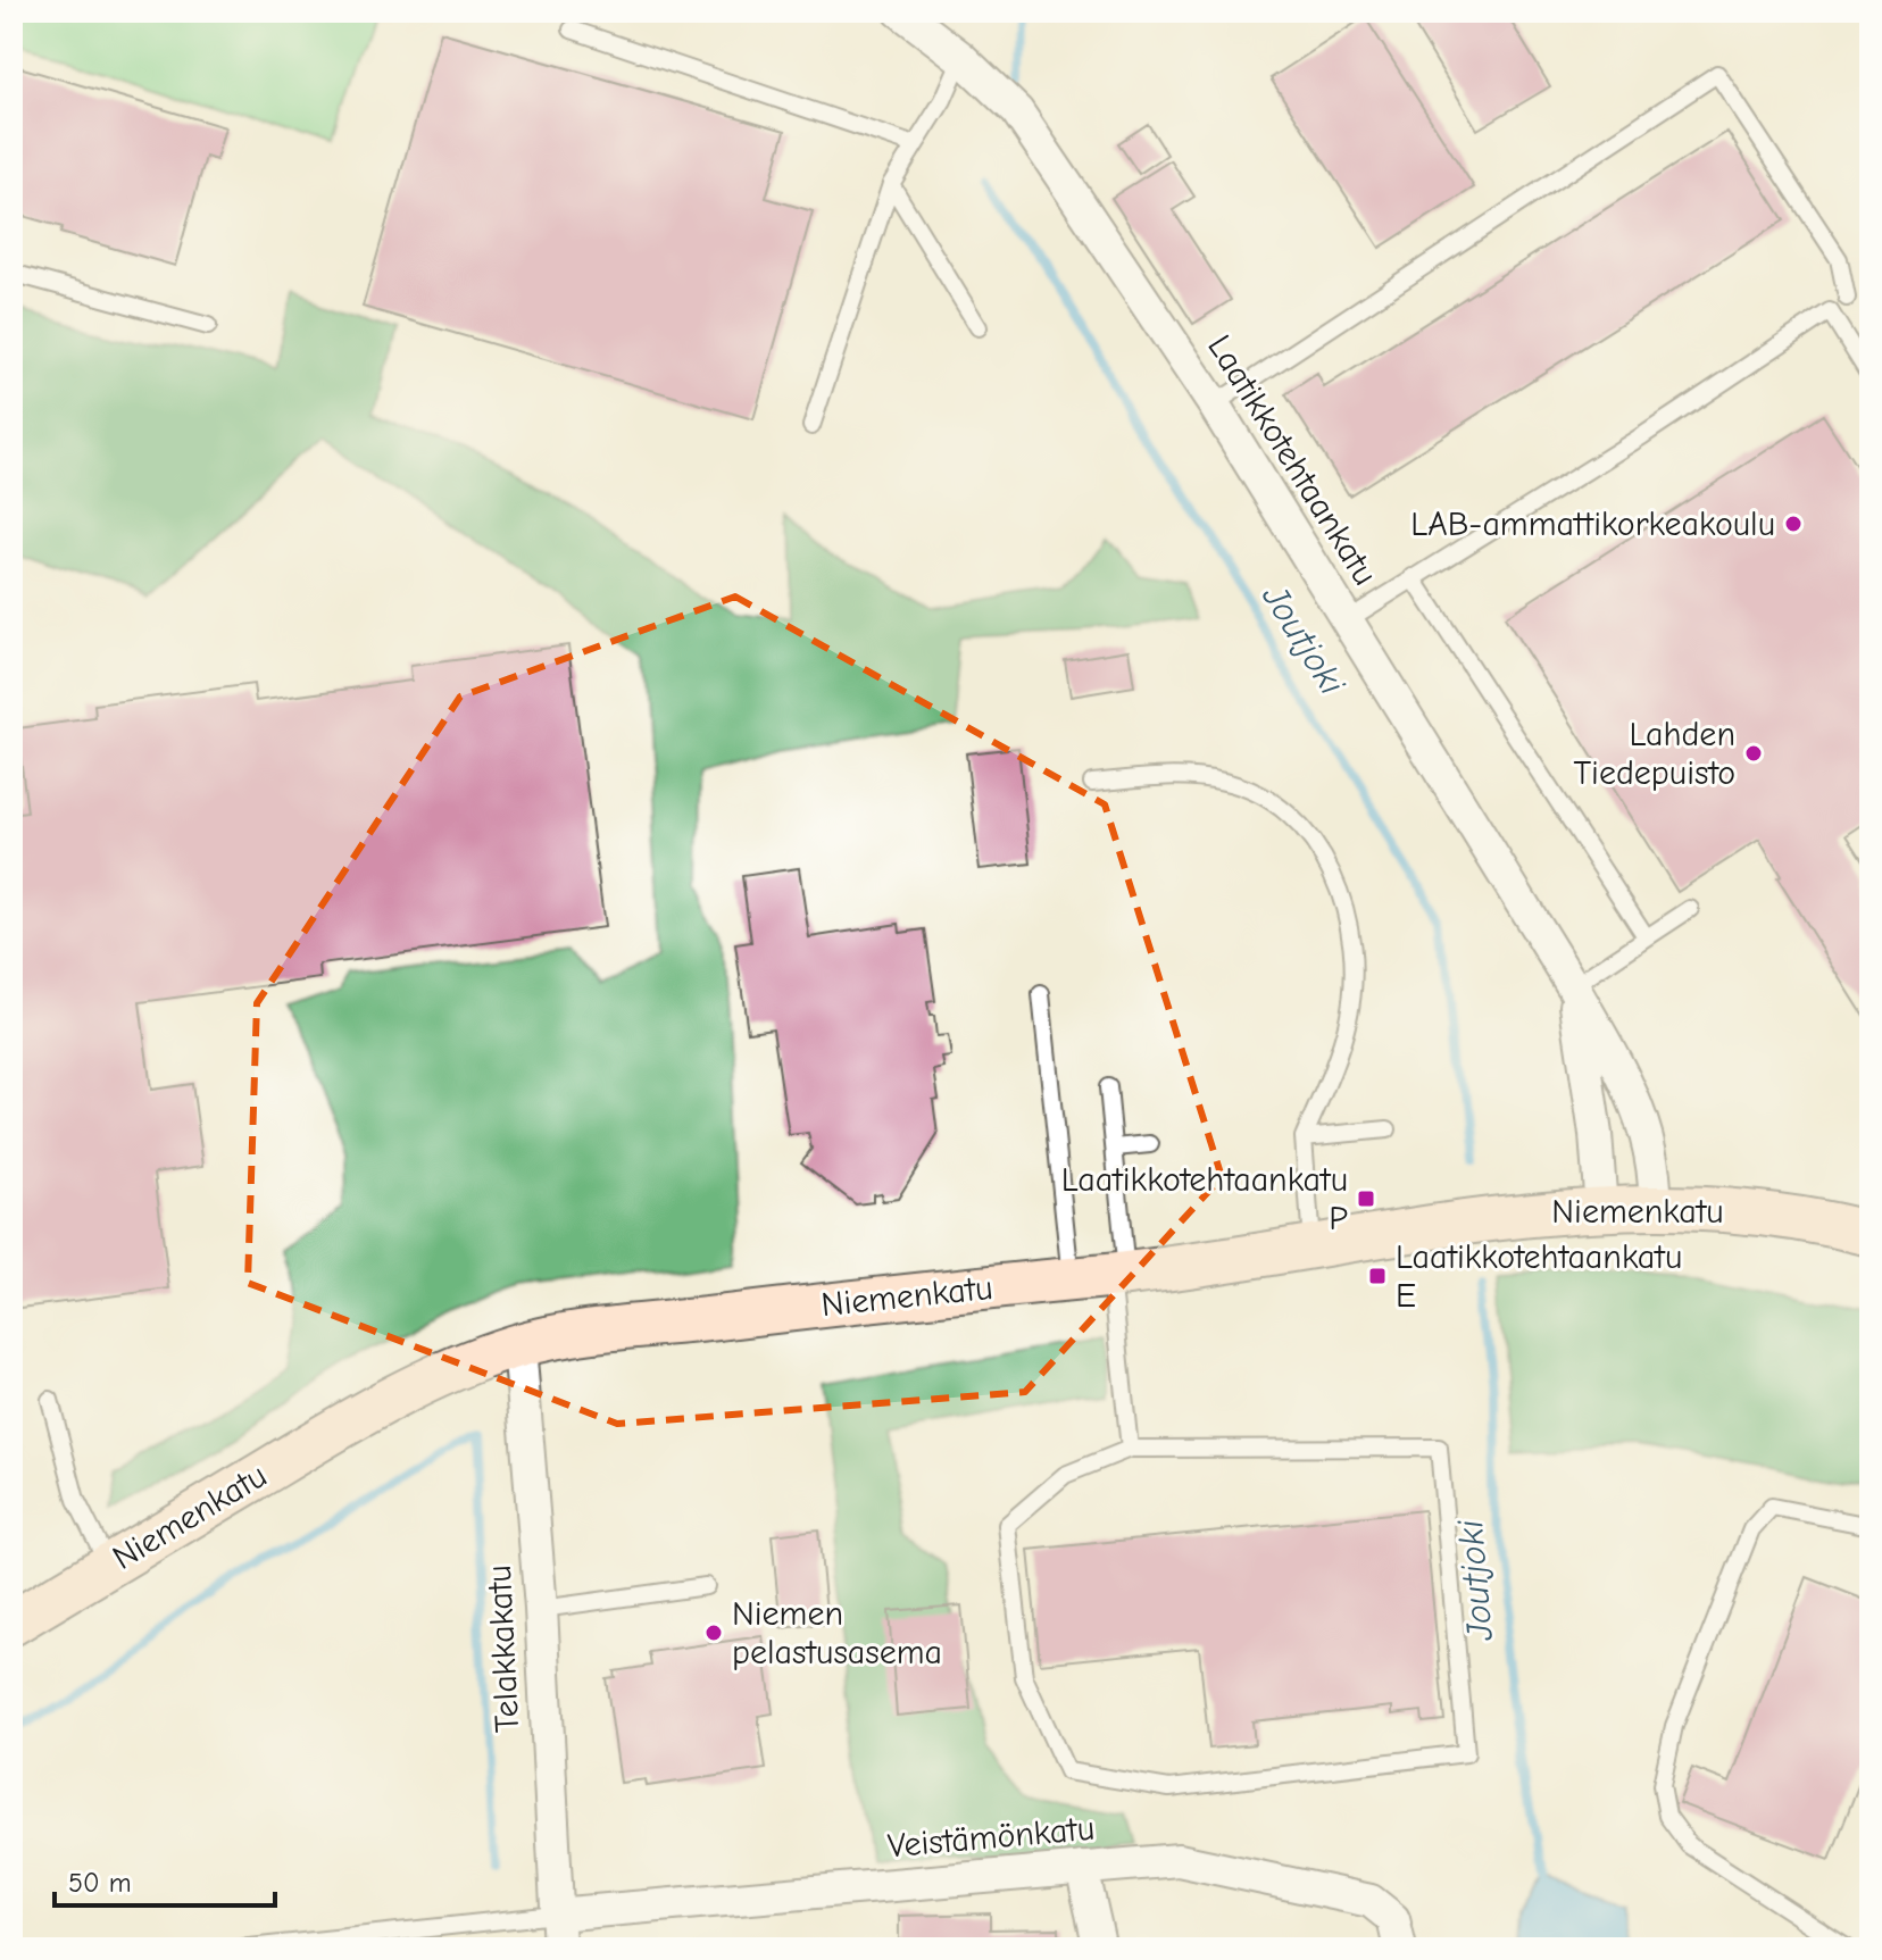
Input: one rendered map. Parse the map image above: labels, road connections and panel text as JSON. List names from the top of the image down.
{
  "streets": {
    "street": [
      "Laatikkotehtaankatu",
      "Niemenkatu",
      "Telakkakatu",
      "Veistämönkatu"
    ]
  },
  "crossings": [
    ["Laatikkotehtaankatu", "Niemenkatu"],
    ["Niemenkatu", "Telakkakatu"],
    ["Telakkakatu", "Veistämönkatu"]
  ],
  "water": ["Joutjoki"],
  "places": {
    "other": ["LAB-ammattikorkeakoulu", "Lahden Tiedepuisto", "Niemen pelastusasema"],
    "transit": ["Laatikkotehtaankatu P", "Laatikkotehtaankatu E"]
  },
  "scale_bar": "50 m"
}
